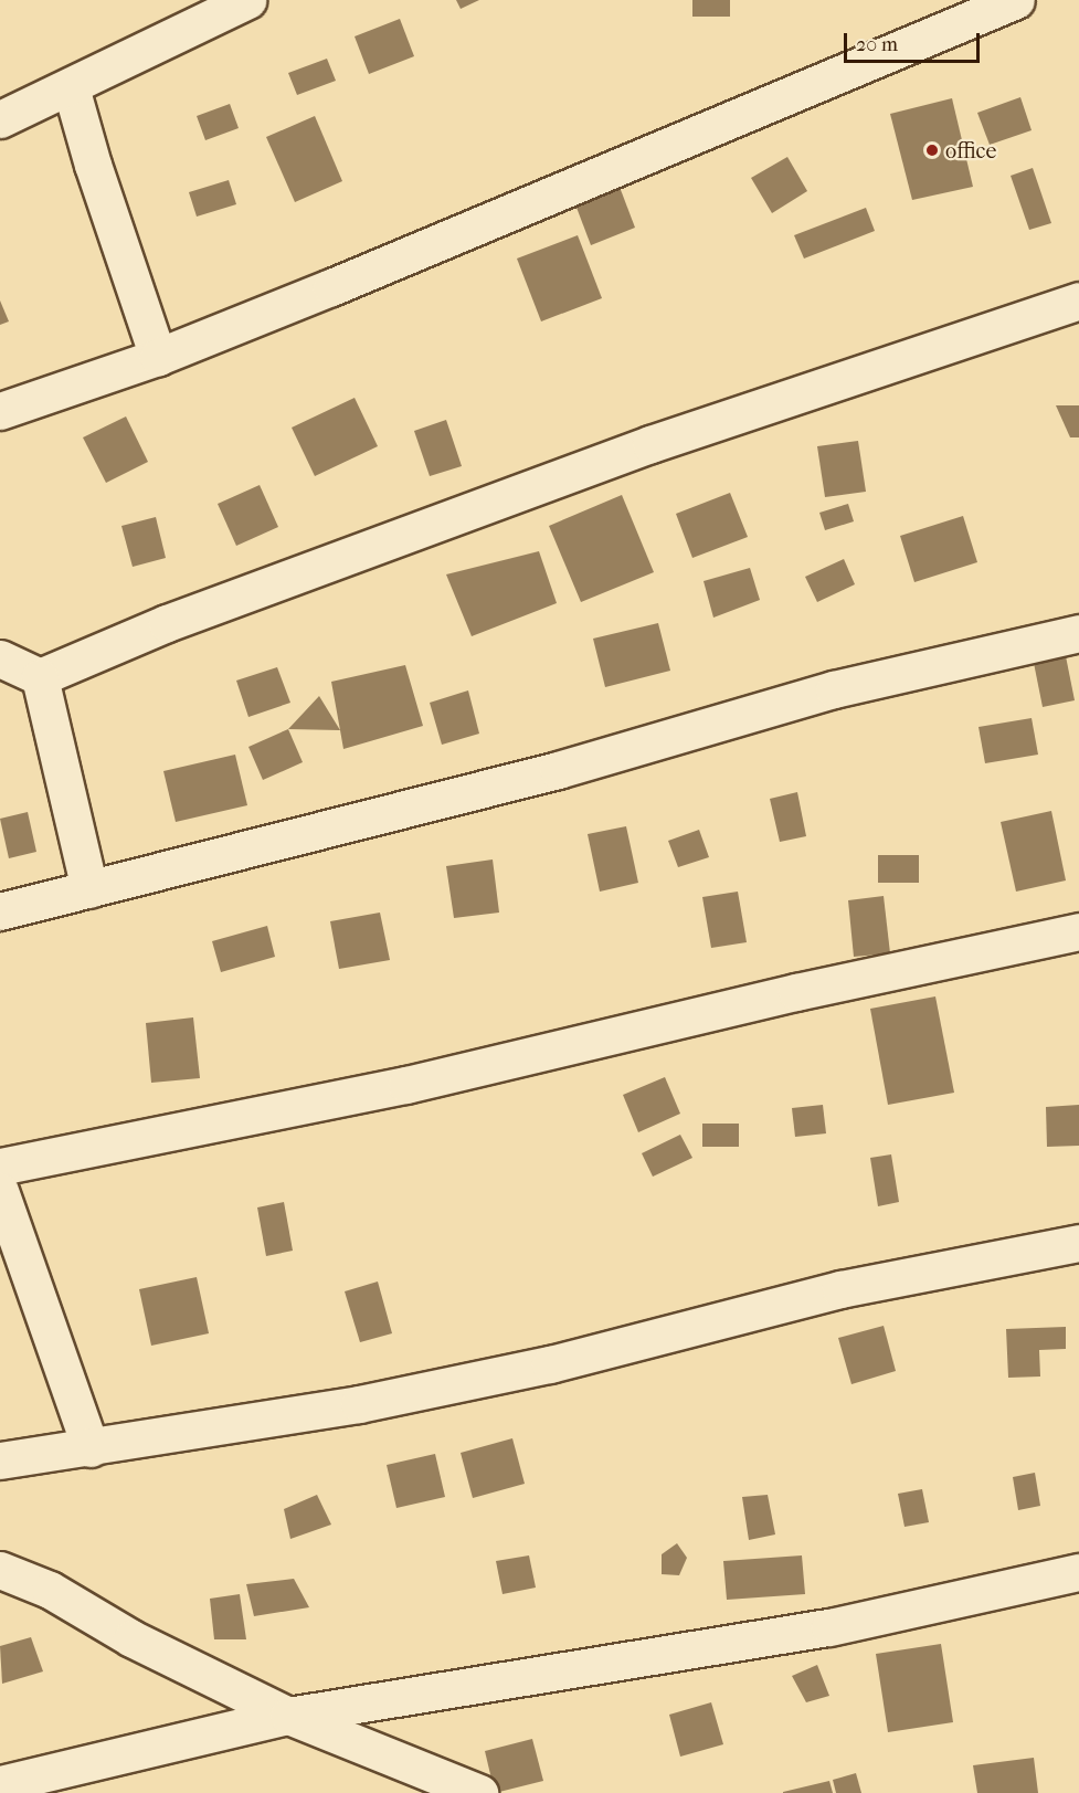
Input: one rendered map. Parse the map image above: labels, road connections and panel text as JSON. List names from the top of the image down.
{
  "places": ["office"],
  "scale_bar": "20 m"
}
